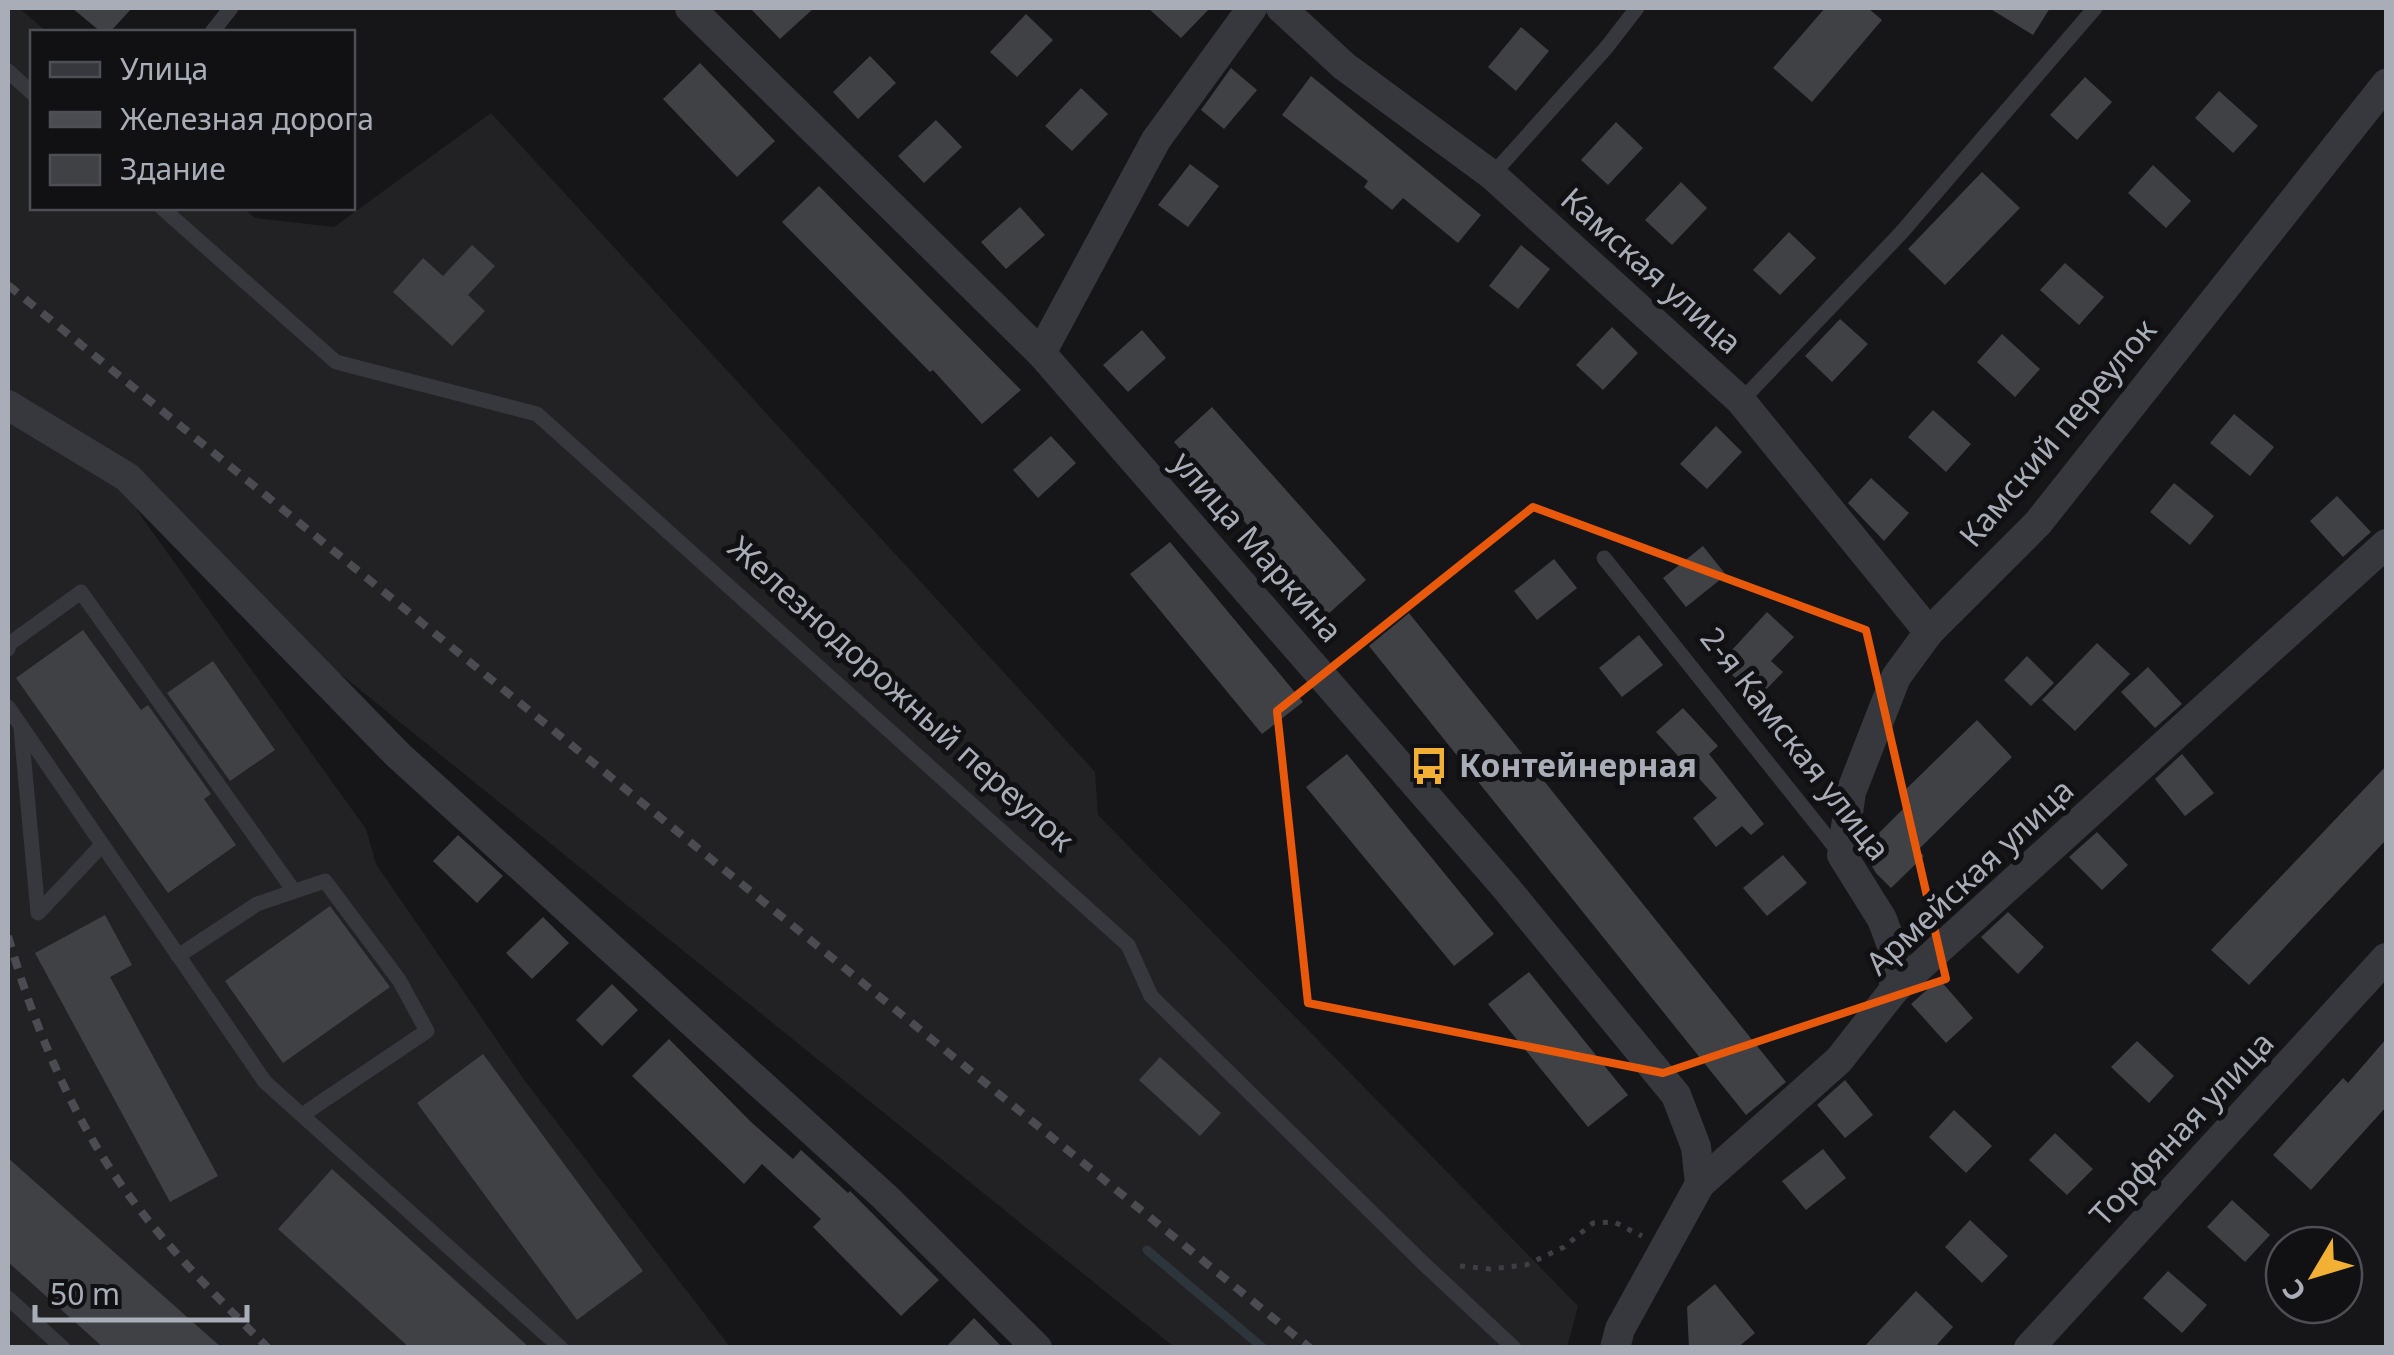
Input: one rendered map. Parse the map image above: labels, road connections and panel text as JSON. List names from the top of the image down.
{
  "streets": {
    "street": [
      "Камская улица",
      "Камский переулок",
      "улица Маркина",
      "2-я Камская улица",
      "Армейская улица",
      "Торфяная улица"
    ],
    "lane": ["Железнодорожный переулок"]
  },
  "crossings": [
    ["Камская улица", "Камский переулок"],
    ["Камский переулок", "2-я Камская улица"],
    ["улица Маркина", "Армейская улица"],
    ["2-я Камская улица", "Армейская улица"]
  ],
  "places": {
    "bus stop": ["Контейнерная"]
  },
  "legend": ["Улица", "Железная дорога", "Здание"],
  "scale_bar": "50 m",
  "north": "bottom left"
}
